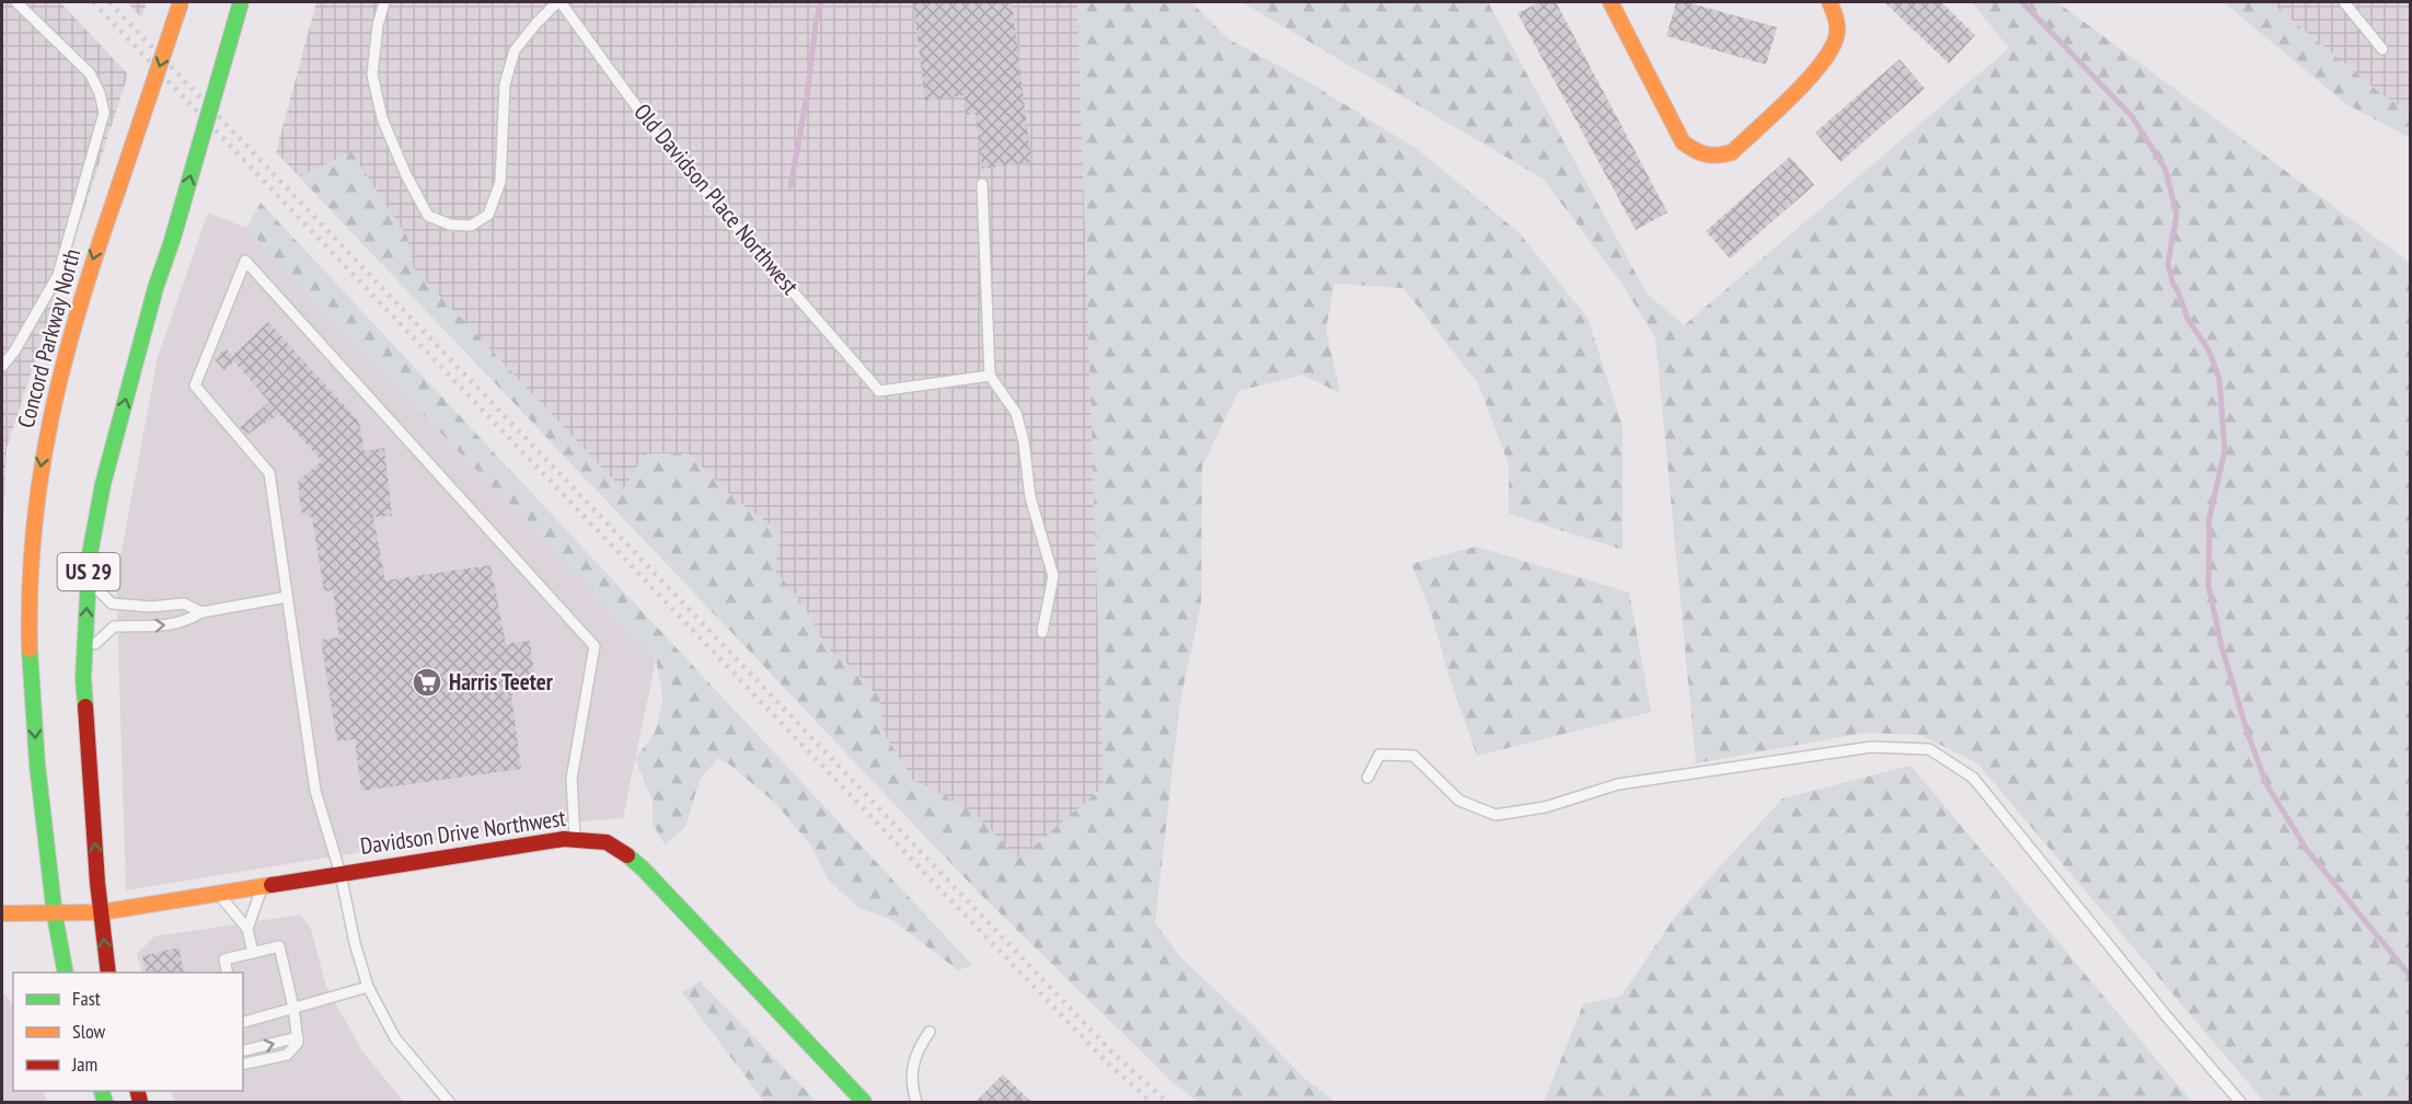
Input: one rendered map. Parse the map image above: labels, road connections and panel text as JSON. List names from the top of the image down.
{
  "streets": {
    "main road": ["Concord Parkway North", "US 29", "Davidson Drive Northwest"],
    "lane": ["Old Davidson Place Northwest"]
  },
  "crossings": [
    ["Concord Parkway North", "Davidson Drive Northwest"],
    ["US 29", "Davidson Drive Northwest"]
  ],
  "places": {
    "supermarket": ["Harris Teeter"]
  },
  "legend": ["Fast", "Slow", "Jam"]
}
